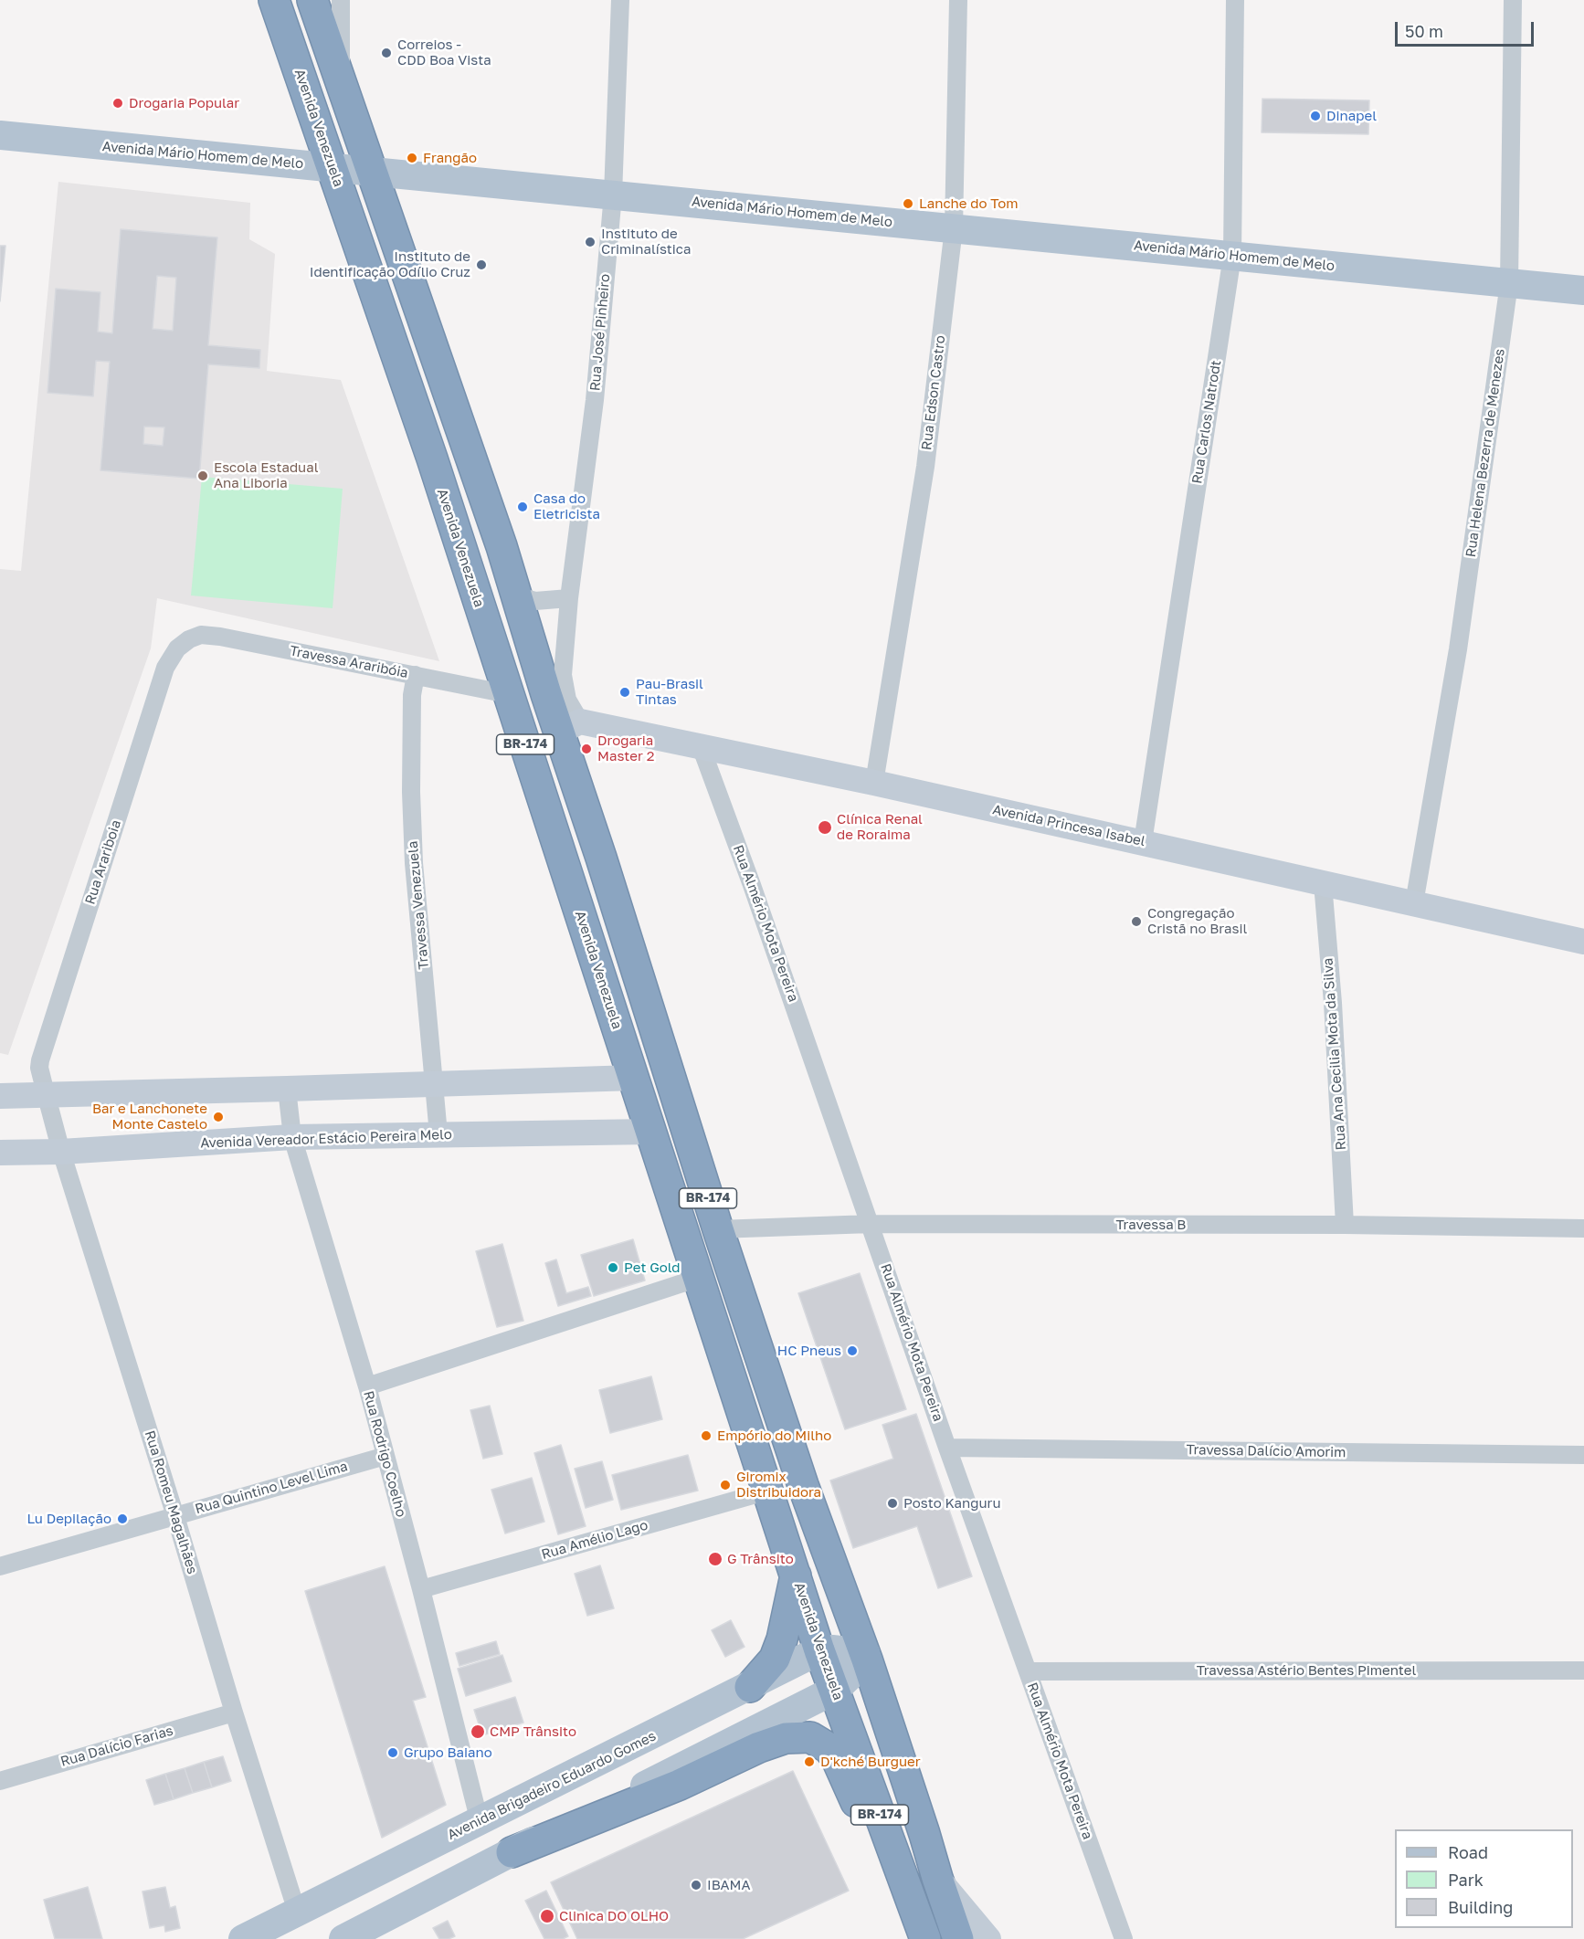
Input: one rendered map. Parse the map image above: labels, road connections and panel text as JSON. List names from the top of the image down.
{
  "streets": {
    "highway": ["Avenida Venezuela", "BR-174"],
    "main road": ["Avenida Mário Homem de Melo", "Avenida Brigadeiro Eduardo Gomes"],
    "street": [
      "Rua José Pinheiro",
      "Rua Edson Castro",
      "Rua Carlos Natrodt",
      "Rua Helena Bezerra de Menezes",
      "Travessa Araribóia",
      "Avenida Princesa Isabel",
      "Rua Arariboia",
      "Travessa Venezuela",
      "Rua Almério Mota Pereira",
      "Rua Ana Cecilia Mota da Silva",
      "Avenida Vereador Estácio Pereira Melo",
      "Travessa B",
      "Travessa Dalício Amorim",
      "Rua Rodrigo Coelho",
      "Rua Quintino Level Lima",
      "Rua Romeu Magalhães",
      "Rua Amélio Lago",
      "Travessa Astério Bentes Pimentel",
      "Rua Dalício Farias"
    ]
  },
  "crossings": [
    ["Avenida Venezuela", "Avenida Mário Homem de Melo"],
    ["Avenida Venezuela", "Travessa Araribóia"],
    ["Avenida Venezuela", "Avenida Vereador Estácio Pereira Melo"],
    ["Avenida Venezuela", "Rua Amélio Lago"],
    ["Avenida Venezuela", "Avenida Brigadeiro Eduardo Gomes"],
    ["Avenida Mário Homem de Melo", "Rua José Pinheiro"],
    ["Avenida Mário Homem de Melo", "Rua Edson Castro"],
    ["Avenida Mário Homem de Melo", "Rua Carlos Natrodt"],
    ["Avenida Mário Homem de Melo", "Rua Helena Bezerra de Menezes"],
    ["Avenida Mário Homem de Melo", "BR-174"],
    ["Rua José Pinheiro", "BR-174"],
    ["Rua José Pinheiro", "Avenida Princesa Isabel"],
    ["Rua Edson Castro", "Avenida Princesa Isabel"],
    ["Rua Carlos Natrodt", "Avenida Princesa Isabel"],
    ["Rua Helena Bezerra de Menezes", "Avenida Princesa Isabel"],
    ["Travessa Araribóia", "Rua Arariboia"],
    ["Travessa Araribóia", "Travessa Venezuela"],
    ["BR-174", "Avenida Princesa Isabel"],
    ["BR-174", "Travessa B"],
    ["BR-174", "Avenida Brigadeiro Eduardo Gomes"],
    ["Avenida Princesa Isabel", "Rua Almério Mota Pereira"],
    ["Avenida Princesa Isabel", "Rua Ana Cecilia Mota da Silva"],
    ["Rua Arariboia", "Rua Romeu Magalhães"],
    ["Travessa Venezuela", "Avenida Vereador Estácio Pereira Melo"],
    ["Rua Almério Mota Pereira", "Travessa B"],
    ["Rua Almério Mota Pereira", "Travessa Dalício Amorim"],
    ["Rua Almério Mota Pereira", "Travessa Astério Bentes Pimentel"],
    ["Rua Ana Cecilia Mota da Silva", "Travessa B"],
    ["Avenida Vereador Estácio Pereira Melo", "Rua Rodrigo Coelho"],
    ["Avenida Vereador Estácio Pereira Melo", "Rua Romeu Magalhães"],
    ["Rua Rodrigo Coelho", "Rua Quintino Level Lima"],
    ["Rua Rodrigo Coelho", "Rua Amélio Lago"],
    ["Rua Rodrigo Coelho", "Avenida Brigadeiro Eduardo Gomes"],
    ["Rua Quintino Level Lima", "Rua Romeu Magalhães"],
    ["Rua Romeu Magalhães", "Rua Dalício Farias"],
    ["Rua Romeu Magalhães", "Avenida Brigadeiro Eduardo Gomes"]
  ],
  "places": [
    "Correios - CDD Boa Vista",
    "Drogaria Popular",
    "Dinapel",
    "Frangão",
    "Lanche do Tom",
    "Instituto de Criminalística",
    "Instituto de Identificação Odílio Cruz",
    "Escola Estadual Ana Liboria",
    "Casa do Eletricista",
    "Pau-Brasil Tintas",
    "Drogaria Master 2",
    "Clínica Renal de Roraima",
    "Congregação Cristã no Brasil",
    "Bar e Lanchonete Monte Castelo",
    "Pet Gold",
    "HC Pneus",
    "Empório do Milho",
    "Giromix Distribuidora",
    "Posto Kanguru",
    "Lu Depilação",
    "G Trânsito",
    "CMP Trânsito",
    "Grupo Baiano",
    "D'kché Burguer",
    "IBAMA",
    "Clinica DO OLHO"
  ],
  "legend": ["Road", "Park", "Building"],
  "scale_bar": "50 m"
}
